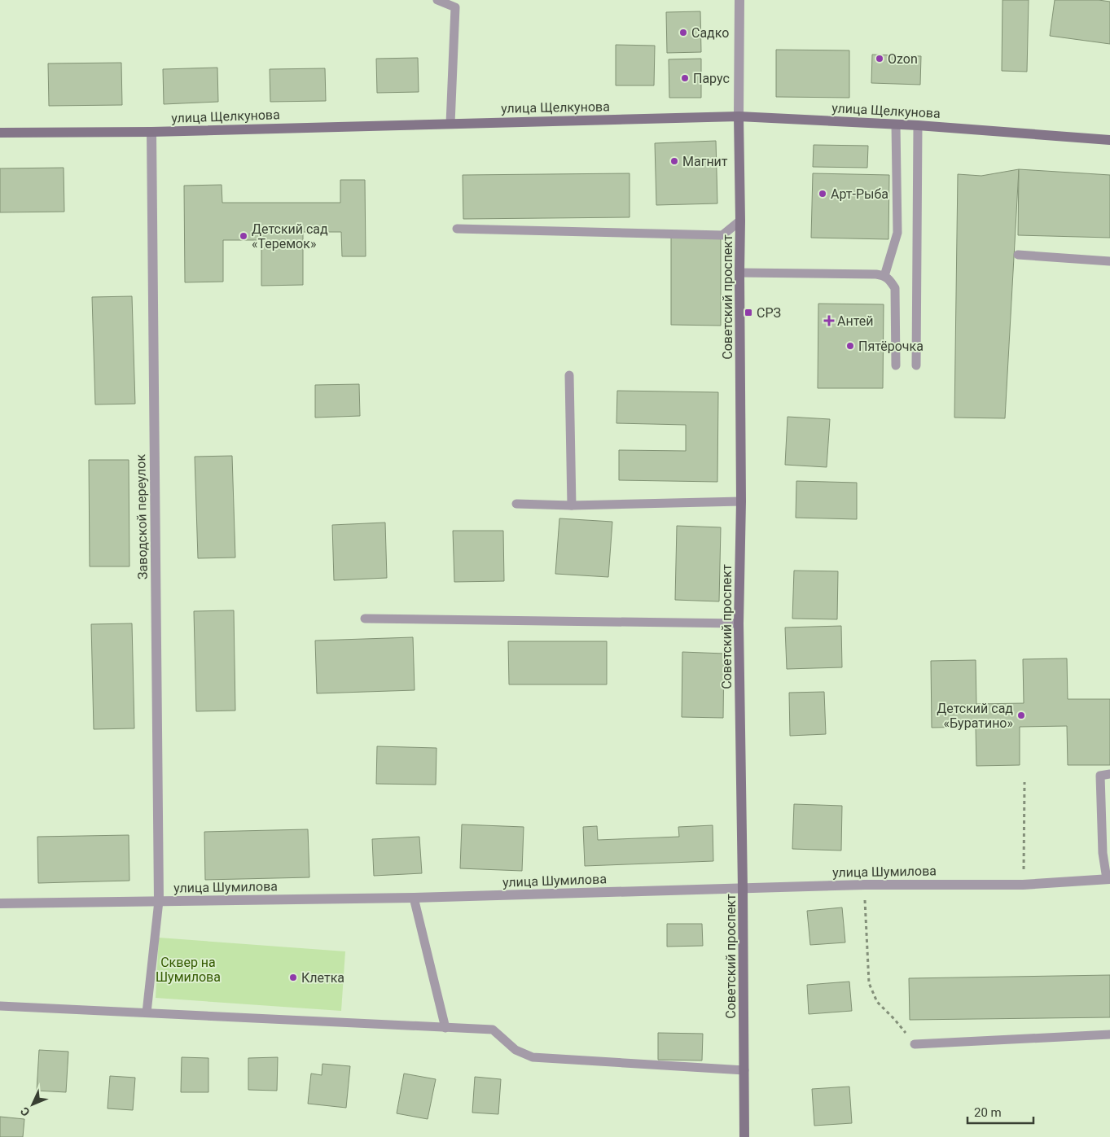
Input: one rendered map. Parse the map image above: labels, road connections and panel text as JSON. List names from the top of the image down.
{
  "streets": {
    "main road": ["улица Щелкунова", "Советский проспект"],
    "street": ["Заводской переулок", "улица Шумилова"]
  },
  "crossings": [
    ["улица Щелкунова", "Советский проспект"],
    ["улица Щелкунова", "Заводской переулок"],
    ["Советский проспект", "улица Шумилова"],
    ["Заводской переулок", "улица Шумилова"]
  ],
  "parks": ["Сквер на Шумилова"],
  "places": {
    "other": [
      "Садко",
      "Ozon",
      "Парус",
      "Магнит",
      "Арт-Рыба",
      "Детский сад «Теремок»",
      "Пятёрочка",
      "Детский сад «Буратино»",
      "Клетка"
    ],
    "transit": ["СРЗ"],
    "health": ["Антей"]
  },
  "scale_bar": "20 m",
  "north": "bottom left"
}
